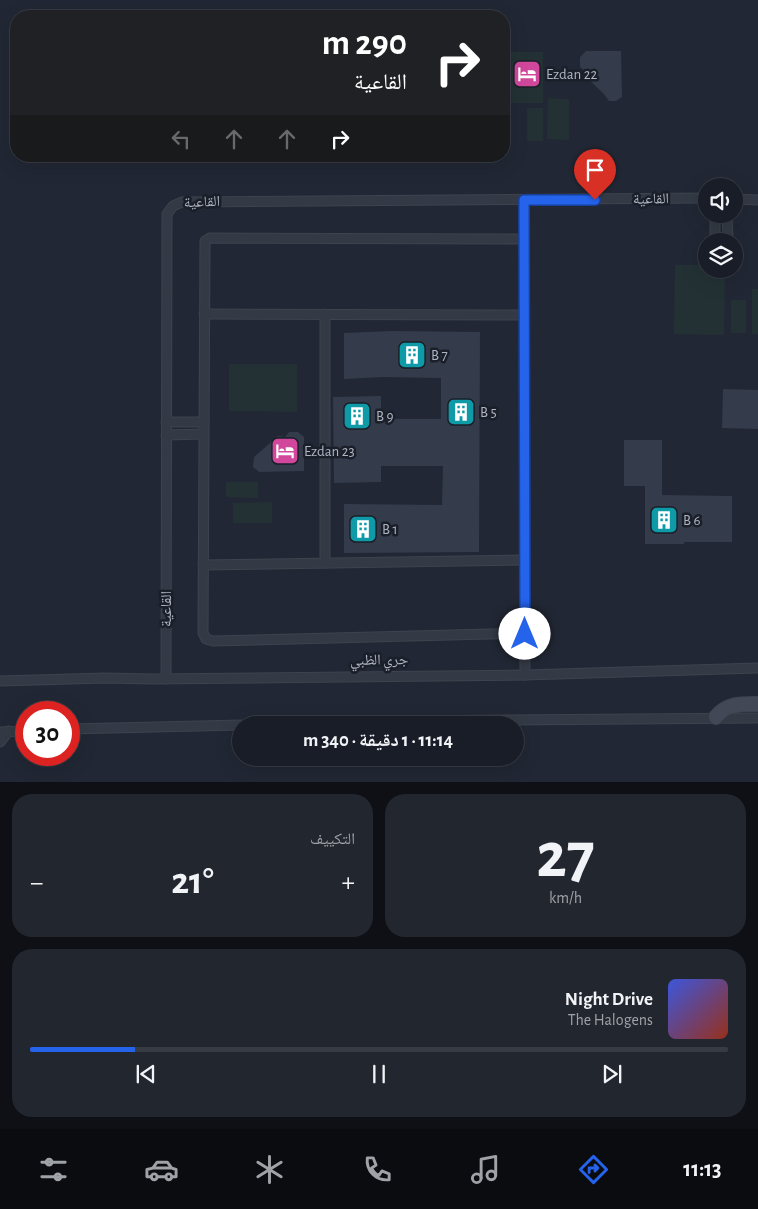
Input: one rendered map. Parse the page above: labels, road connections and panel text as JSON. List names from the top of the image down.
{
  "streets": {
    "street": ["القاعية", "جري الظبي"]
  },
  "crossings": [
    ["القاعية", "جري الظبي"]
  ],
  "places": {
    "hotel": ["Ezdan 22", "Ezdan 23"],
    "building": [
      "B 7",
      "B 5",
      "B 9",
      "B 6",
      "B 1"
    ]
  },
  "page": {
    "turn": ["290 m", "القاعية"],
    "limit": "30",
    "trip": "11:14 · 1 دقيقة · 340 m",
    "tile": [
      ["27", "km/h"],
      "التكييف"
    ],
    "heat": ["−", "21°", "+"],
    "song": ["Night Drive", "The Halogens"],
    "tabs": "11:13"
  }
}
